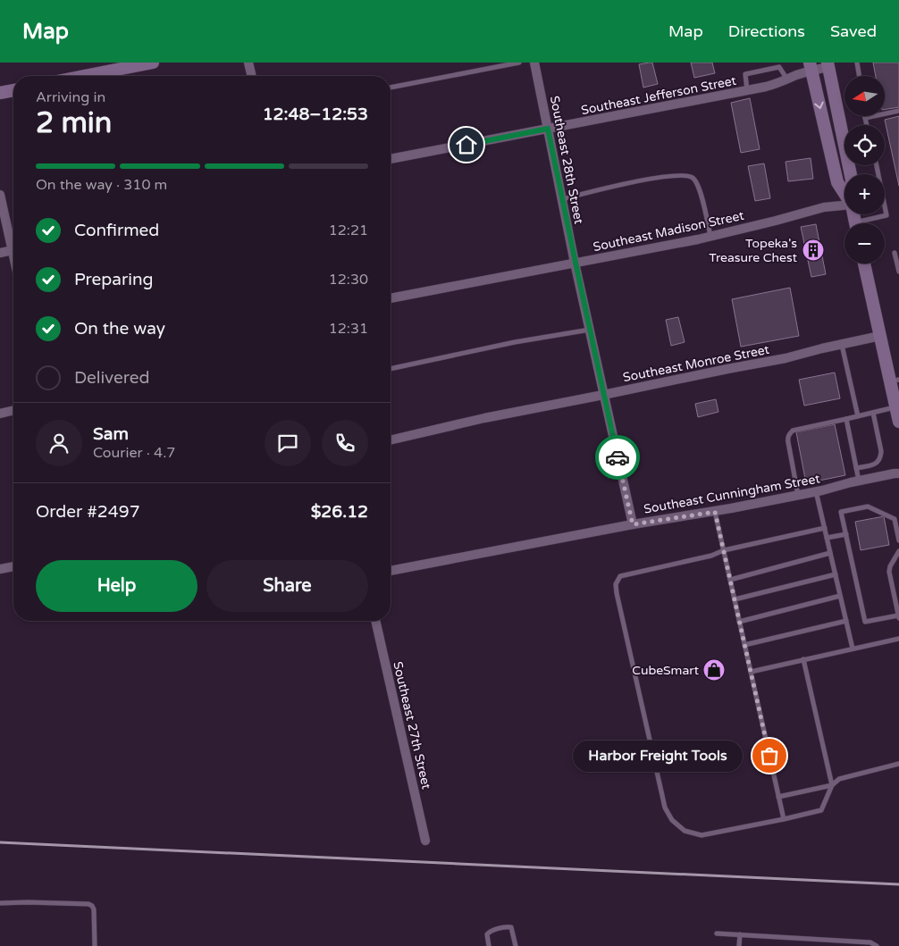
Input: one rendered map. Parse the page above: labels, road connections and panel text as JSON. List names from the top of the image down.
{
  "streets": {
    "street": [
      "Southeast Jefferson Street",
      "Southeast 28th Street",
      "Southeast Madison Street",
      "Southeast Monroe Street",
      "Southeast Cunningham Street",
      "Southeast 27th Street"
    ]
  },
  "crossings": [
    ["Southeast Jefferson Street", "Southeast 28th Street"],
    ["Southeast 28th Street", "Southeast Madison Street"],
    ["Southeast 28th Street", "Southeast Monroe Street"],
    ["Southeast 28th Street", "Southeast Cunningham Street"]
  ],
  "places": {
    "building": ["Topeka's Treasure Chest"],
    "shop": ["CubeSmart"],
    "other": ["Harbor Freight Tools"]
  },
  "north": "left",
  "page": {
    "header": "Map",
    "nav": ["Map", "Directions", "Saved"],
    "map_buttons": ["+", "−"],
    "heading": ["2 min", "Arriving in", "12:48–12:53"],
    "panel": [
      "Sam",
      "Courier · 4.7",
      "Order #2497",
      "$26.12"
    ],
    "bar": "On the way · 310 m",
    "list": [
      ["Confirmed", "12:21"],
      ["Preparing", "12:30"],
      ["On the way", "12:31"],
      "Delivered"
    ],
    "buttons": ["Help", "Share"],
    "bubble": "Harbor Freight Tools"
  }
}
